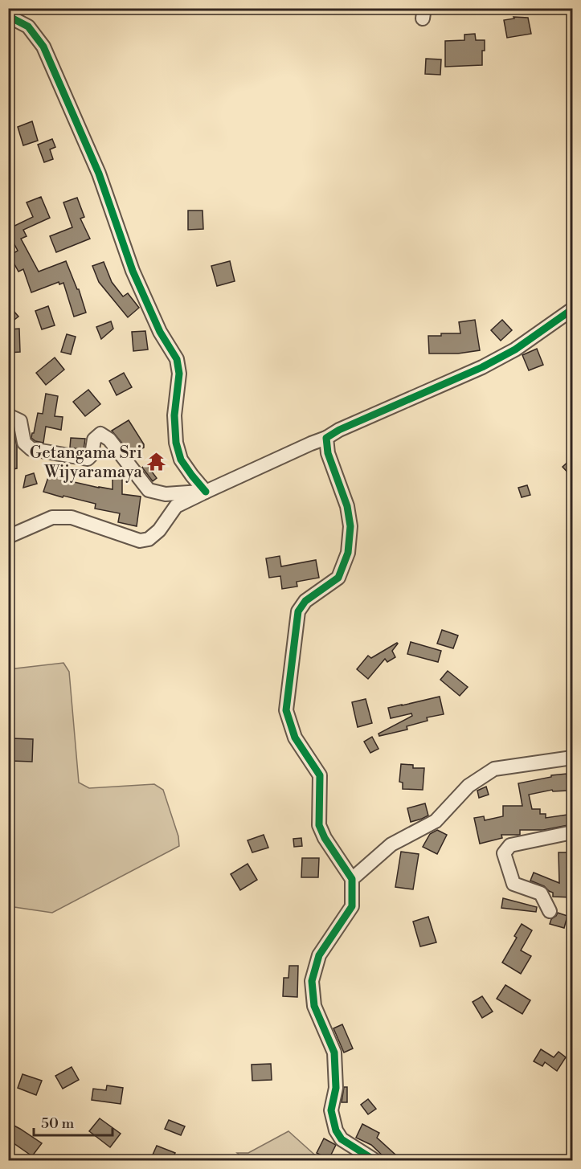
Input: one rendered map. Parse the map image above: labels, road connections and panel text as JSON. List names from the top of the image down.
{
  "places": {
    "temple": ["Getangama Sri Wijyaramaya"]
  },
  "scale_bar": "50 m"
}
